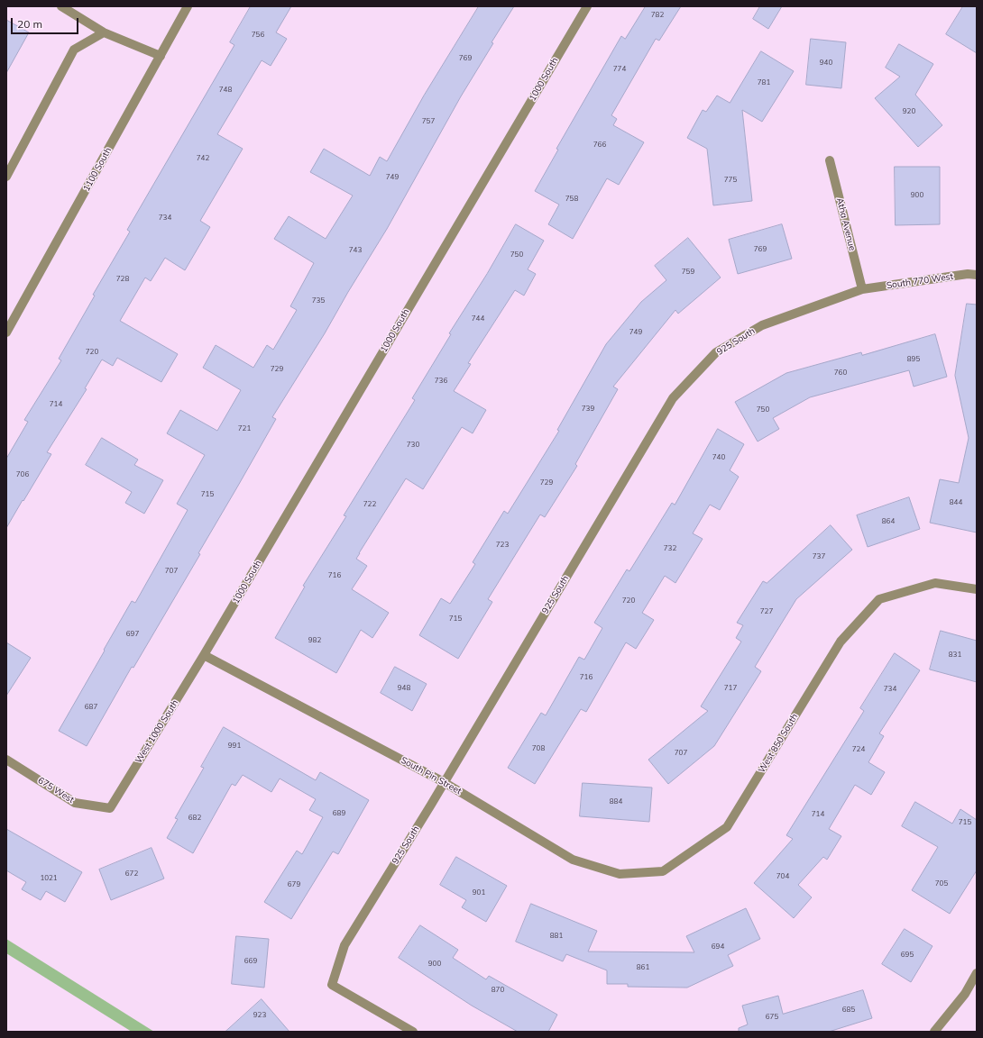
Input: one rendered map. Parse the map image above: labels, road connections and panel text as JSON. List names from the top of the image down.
{
  "streets": {
    "street": [
      "1000 South",
      "1100 South",
      "Atha Avenue",
      "South 770 West",
      "925 South",
      "West 1000 South",
      "West 850 South",
      "South Pin Street",
      "675 West"
    ]
  },
  "crossings": [
    ["1000 South", "West 1000 South"],
    ["1000 South", "South Pin Street"],
    ["Atha Avenue", "South 770 West"],
    ["Atha Avenue", "925 South"],
    ["South 770 West", "925 South"],
    ["925 South", "South Pin Street"],
    ["West 1000 South", "South Pin Street"],
    ["West 1000 South", "675 West"],
    ["West 850 South", "South Pin Street"]
  ],
  "house_numbers": [
    "782",
    "756",
    "769",
    "940",
    "774",
    "781",
    "748",
    "920",
    "757",
    "766",
    "742",
    "749",
    "775",
    "900",
    "758",
    "734",
    "769",
    "743",
    "750",
    "759",
    "728",
    "735",
    "744",
    "749",
    "720",
    "895",
    "729",
    "760",
    "736",
    "714",
    "739",
    "750",
    "721",
    "730",
    "740",
    "706",
    "729",
    "715",
    "844",
    "722",
    "864",
    "723",
    "732",
    "737",
    "707",
    "716",
    "720",
    "727",
    "715",
    "697",
    "982",
    "831",
    "716",
    "948",
    "717",
    "734",
    "687",
    "991",
    "708",
    "724",
    "707",
    "884",
    "689",
    "714",
    "682",
    "715",
    "672",
    "704",
    "1021",
    "705",
    "679",
    "901",
    "881",
    "694",
    "695",
    "669",
    "900",
    "861",
    "870",
    "685",
    "923",
    "675"
  ],
  "scale_bar": "20 m"
}
